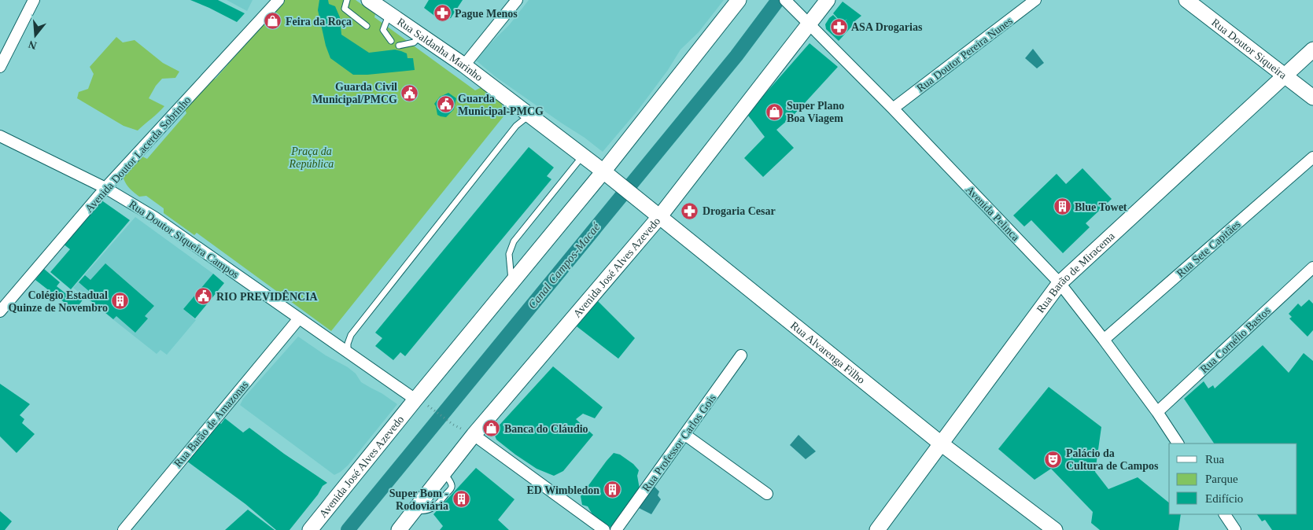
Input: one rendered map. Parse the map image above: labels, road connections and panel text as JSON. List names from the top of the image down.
{
  "streets": {
    "main road": [
      "Rua Doutor Siqueira",
      "Rua Saldanha Marinho",
      "Avenida José Alves Azevedo",
      "Rua Barão de Miracema",
      "Rua Alvarenga Filho"
    ],
    "street": [
      "Rua Doutor Pereira Nunes",
      "Avenida Doutor Lacerda Sobrinho",
      "Avenida Pelinca",
      "Rua Doutor Siqueira Campos",
      "Rua Sete Capitães",
      "Rua Cornélio Bastos",
      "Rua Barão de Amazonas",
      "Rua Professor Carlos Gois"
    ]
  },
  "crossings": [
    ["Rua Doutor Siqueira", "Rua Barão de Miracema"],
    ["Rua Saldanha Marinho", "Avenida José Alves Azevedo"],
    ["Rua Saldanha Marinho", "Rua Alvarenga Filho"],
    ["Rua Doutor Pereira Nunes", "Avenida Pelinca"],
    ["Avenida Doutor Lacerda Sobrinho", "Rua Doutor Siqueira Campos"],
    ["Avenida Pelinca", "Rua Sete Capitães"],
    ["Avenida Pelinca", "Avenida José Alves Azevedo"],
    ["Avenida Pelinca", "Rua Barão de Miracema"],
    ["Avenida Pelinca", "Rua Cornélio Bastos"],
    ["Rua Doutor Siqueira Campos", "Avenida José Alves Azevedo"],
    ["Rua Doutor Siqueira Campos", "Rua Barão de Amazonas"],
    ["Avenida José Alves Azevedo", "Rua Alvarenga Filho"],
    ["Rua Barão de Miracema", "Rua Alvarenga Filho"]
  ],
  "water": ["Canal Campos-Macaé"],
  "parks": ["Praça da República"],
  "places": {
    "pharmacy": ["Pague Menos", "ASA Drogarias", "Drogaria Cesar"],
    "shop": ["Feira da Roça", "Super Plano Boa Viagem", "Banca do Cláudio"],
    "public building": ["Guarda Civil Municipal/PMCG", "Guarda Municipal-PMCG", "RIO PREVIDÊNCIA"],
    "building": [
      "Blue Towet",
      "Colégio Estadual Quinze de Novembro",
      "ED Wimbledon",
      "Super Bom - Rodoviária"
    ],
    "theatre": ["Palácio da Cultura de Campos"]
  },
  "legend": ["Rua", "Parque", "Edifício"],
  "north": "bottom"
}
